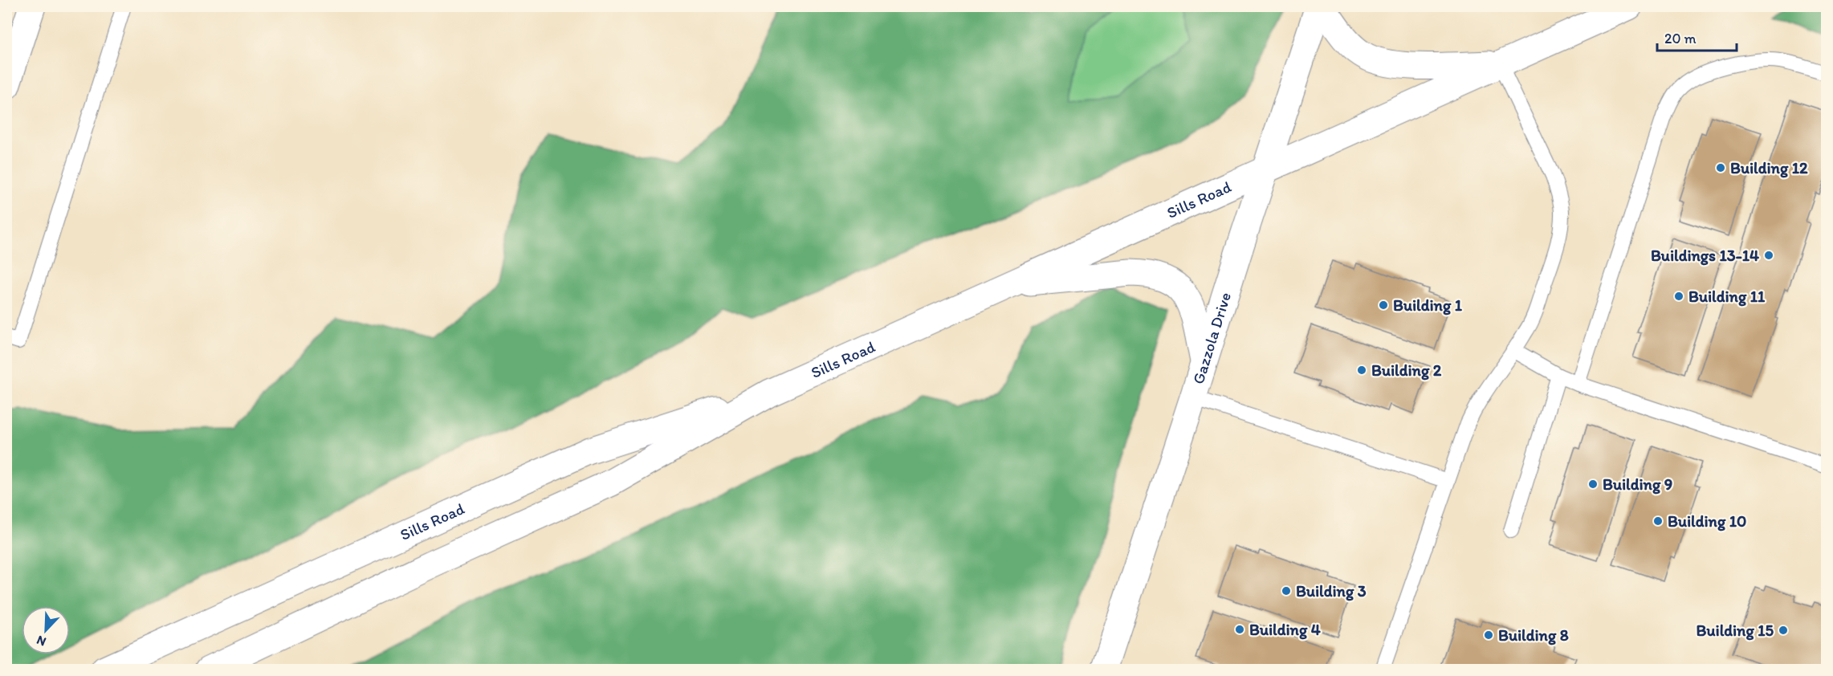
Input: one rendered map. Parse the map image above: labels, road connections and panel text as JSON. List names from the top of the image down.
{
  "streets": {
    "main road": ["Sills Road", "Gazzola Drive"]
  },
  "crossings": [
    ["Sills Road", "Gazzola Drive"]
  ],
  "places": [
    "Building 12",
    "Buildings 13-14",
    "Building 11",
    "Building 1",
    "Building 2",
    "Building 9",
    "Building 10",
    "Building 3",
    "Building 4",
    "Building 15",
    "Building 8"
  ],
  "scale_bar": "20 m",
  "north": "bottom left"
}
